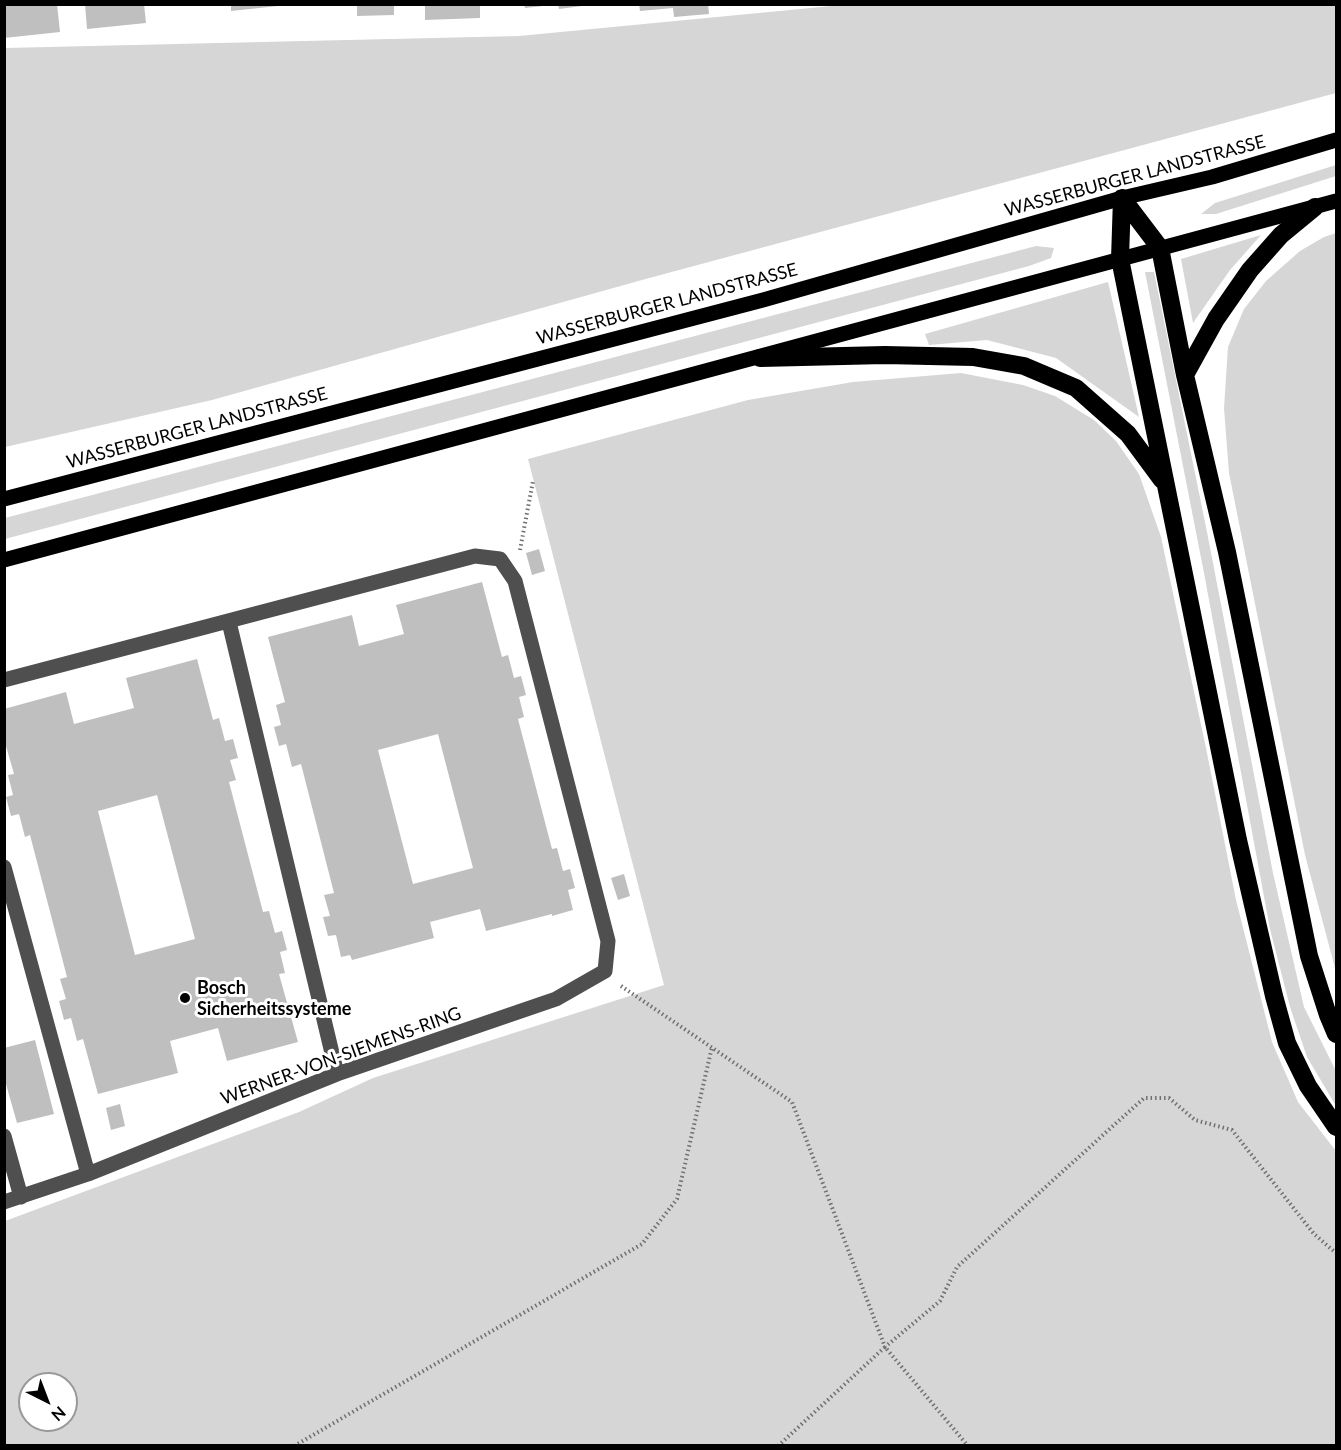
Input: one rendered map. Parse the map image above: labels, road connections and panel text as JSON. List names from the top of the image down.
{
  "streets": {
    "main road": ["WASSERBURGER LANDSTRASSE"],
    "street": ["WERNER-VON-SIEMENS-RING"]
  },
  "places": ["Bosch Sicherheitssysteme"],
  "north": "bottom right"
}
